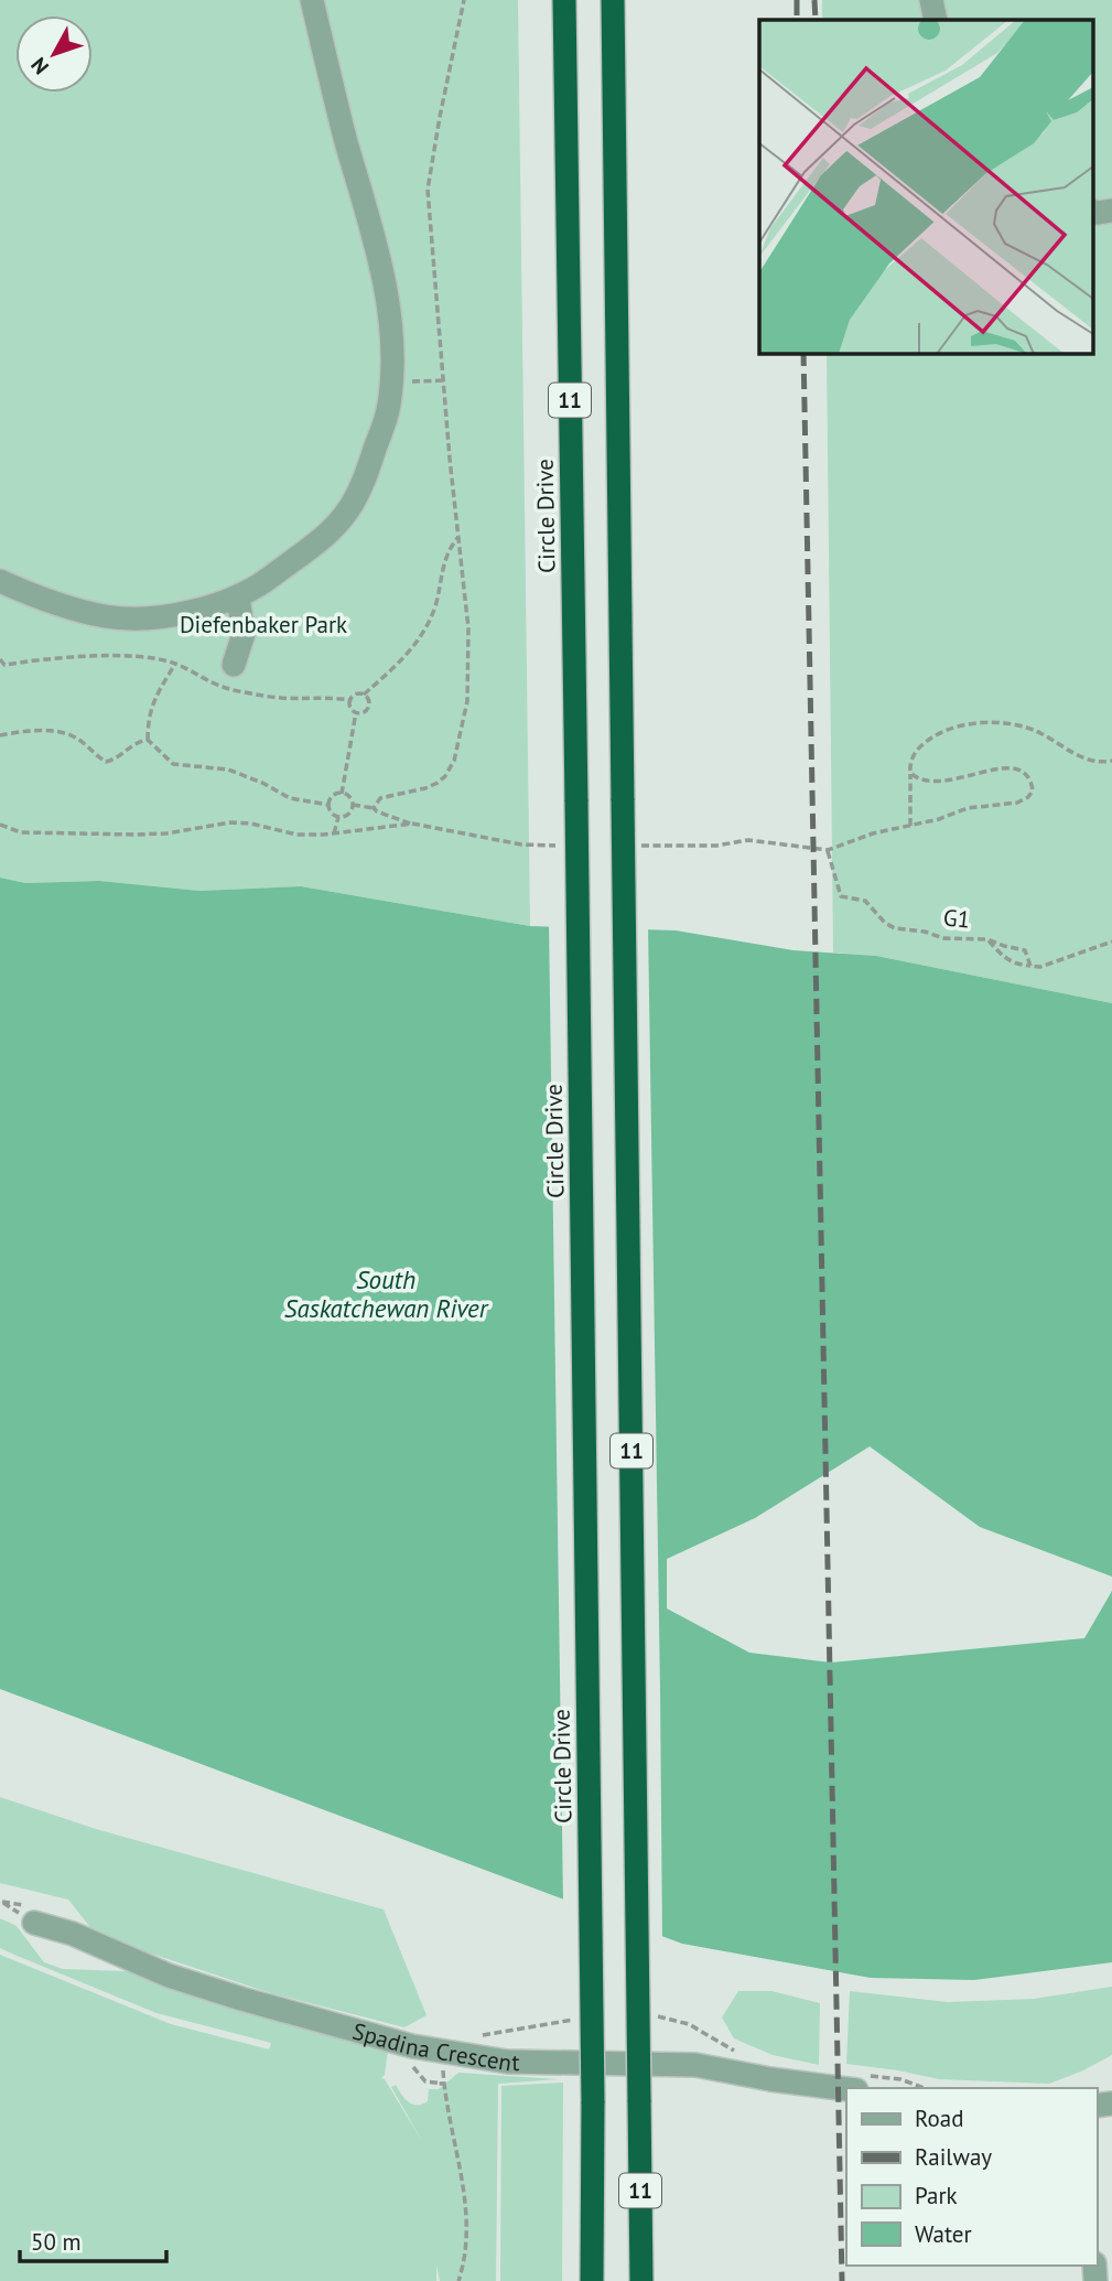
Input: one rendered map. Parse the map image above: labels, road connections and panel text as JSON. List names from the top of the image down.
{
  "streets": {
    "highway": ["11", "Circle Drive"],
    "street": ["Spadina Crescent"],
    "path": ["G1"]
  },
  "water": ["South Saskatchewan River"],
  "parks": ["Diefenbaker Park"],
  "legend": [
    "Road",
    "Railway",
    "Park",
    "Water"
  ],
  "scale_bar": "50 m",
  "north": "bottom left"
}
